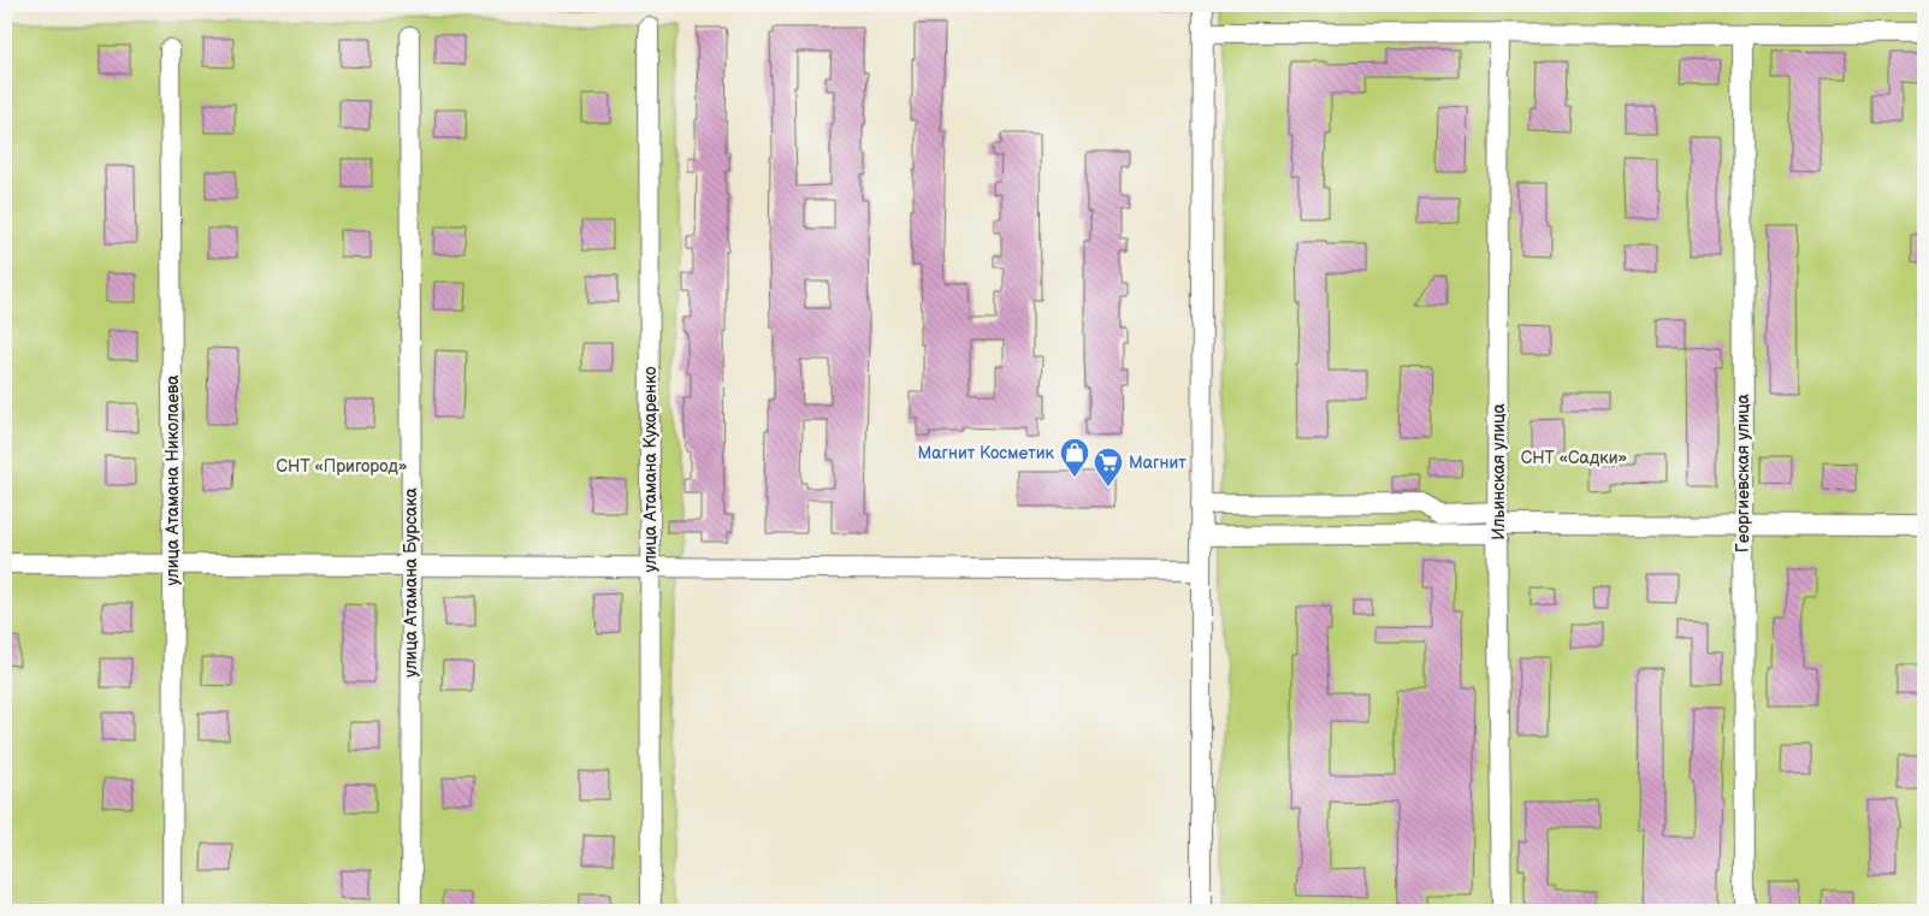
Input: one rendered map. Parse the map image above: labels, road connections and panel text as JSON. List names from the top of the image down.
{
  "streets": {
    "street": [
      "улица Атамана Кухаренко",
      "Ильинская улица",
      "Георгиевская улица",
      "улица Атамана Николаева",
      "улица Атамана Бурсака"
    ]
  },
  "parks": ["СНТ «Садки»", "СНТ «Пригород»"],
  "places": {
    "shop": ["Магнит Косметик"],
    "supermarket": ["Магнит"]
  }
}
